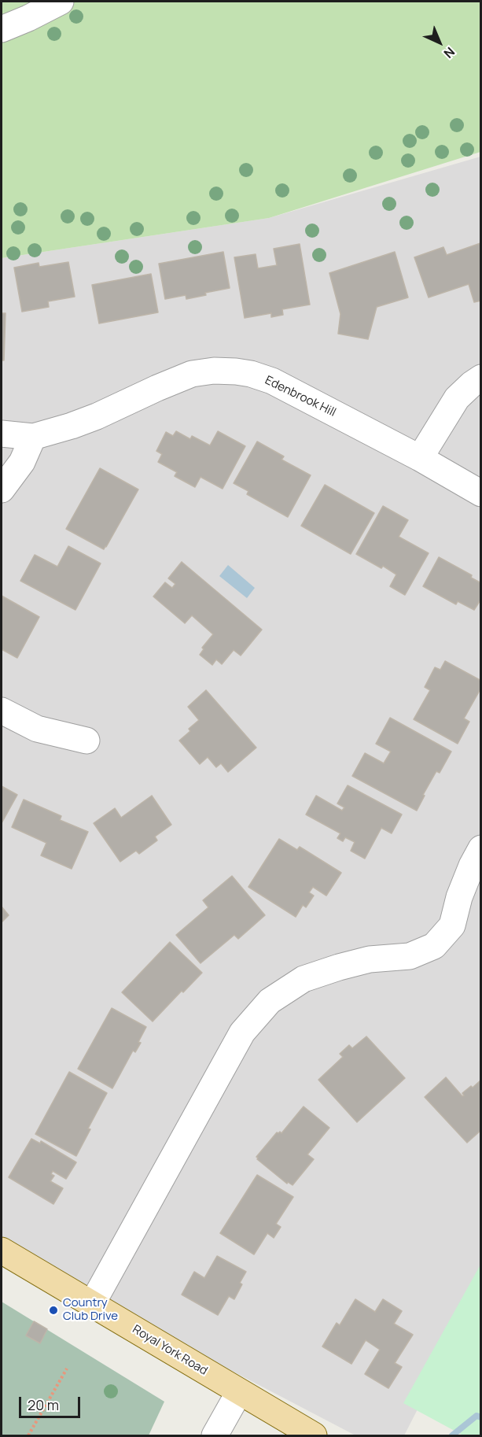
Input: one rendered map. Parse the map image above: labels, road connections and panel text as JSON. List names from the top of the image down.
{
  "streets": {
    "main road": ["Royal York Road"],
    "street": ["Edenbrook Hill"]
  },
  "places": ["Country Club Drive"],
  "scale_bar": "20 m",
  "north": "bottom right"
}
